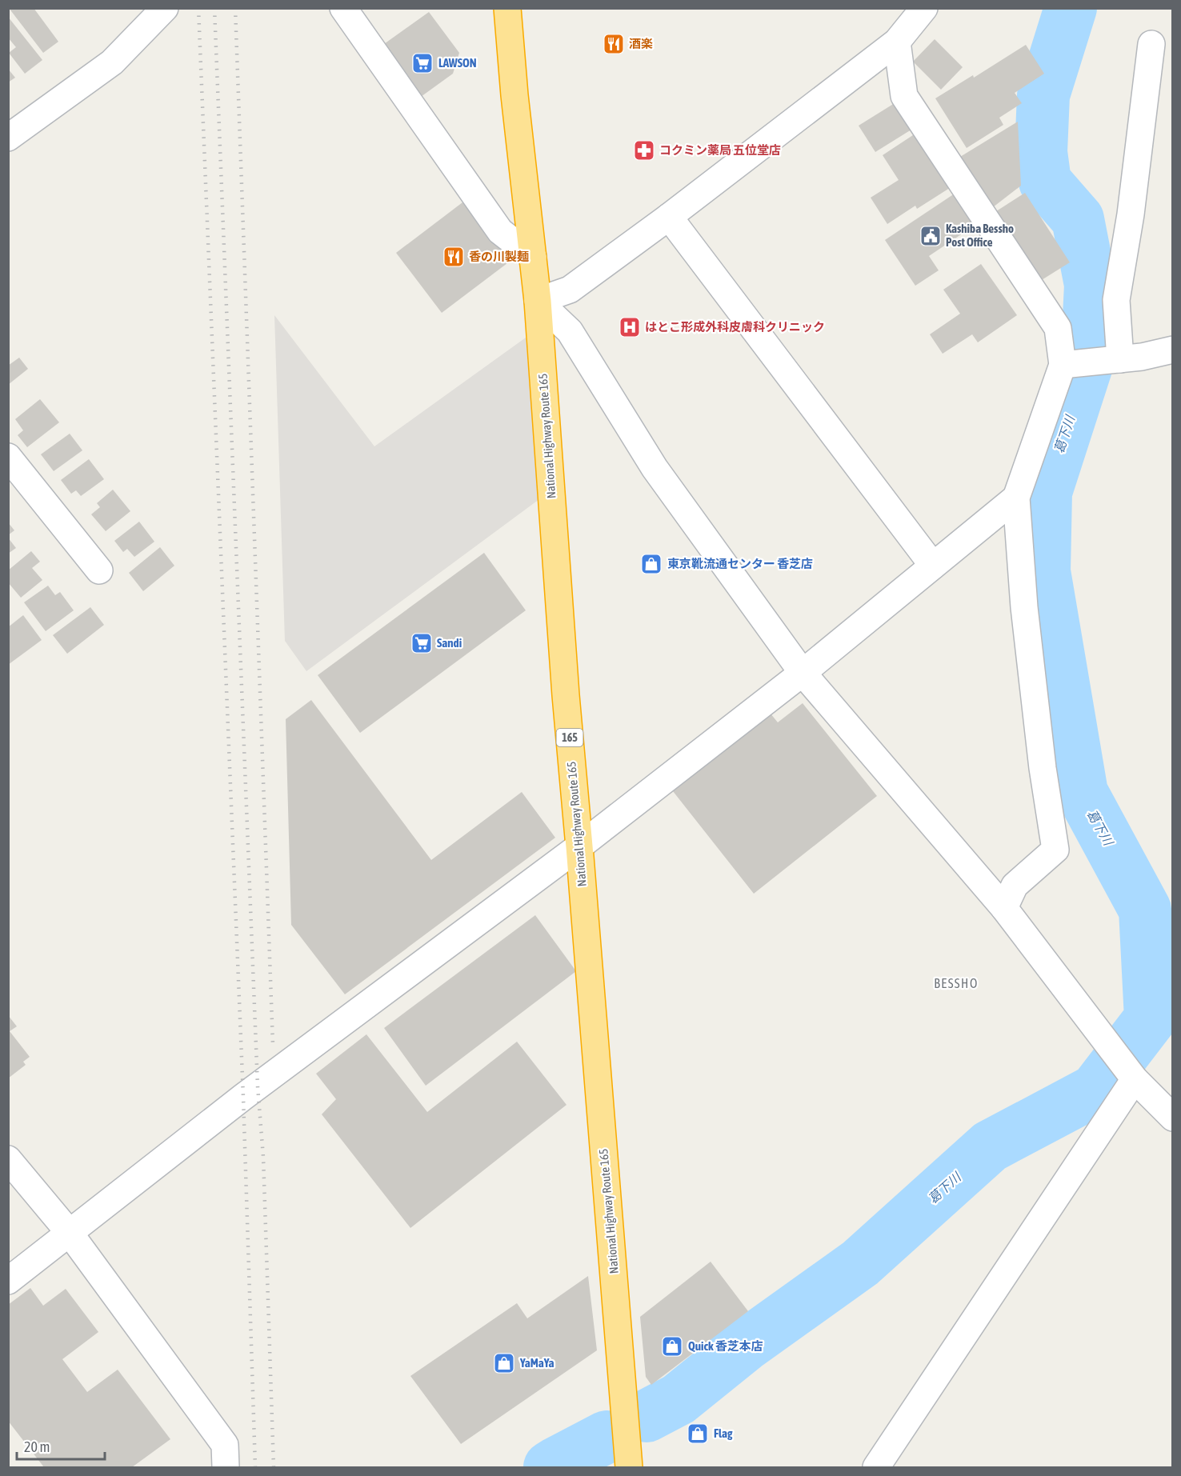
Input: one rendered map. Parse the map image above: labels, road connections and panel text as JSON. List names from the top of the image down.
{
  "streets": {
    "highway": ["National Highway Route 165", "165"]
  },
  "districts": ["BESSHO"],
  "water": ["葛下川"],
  "places": {
    "restaurant": ["酒楽", "香の川製麺"],
    "supermarket": ["LAWSON", "Sandi"],
    "pharmacy": ["コクミン薬局 五位堂店"],
    "public building": ["Kashiba Bessho Post Office"],
    "hospital": ["はとこ形成外科皮膚科クリニック"],
    "shop": [
      "東京靴流通センター 香芝店",
      "Quick 香芝本店",
      "YaMaYa",
      "Flag"
    ]
  },
  "scale_bar": "20 m"
}
